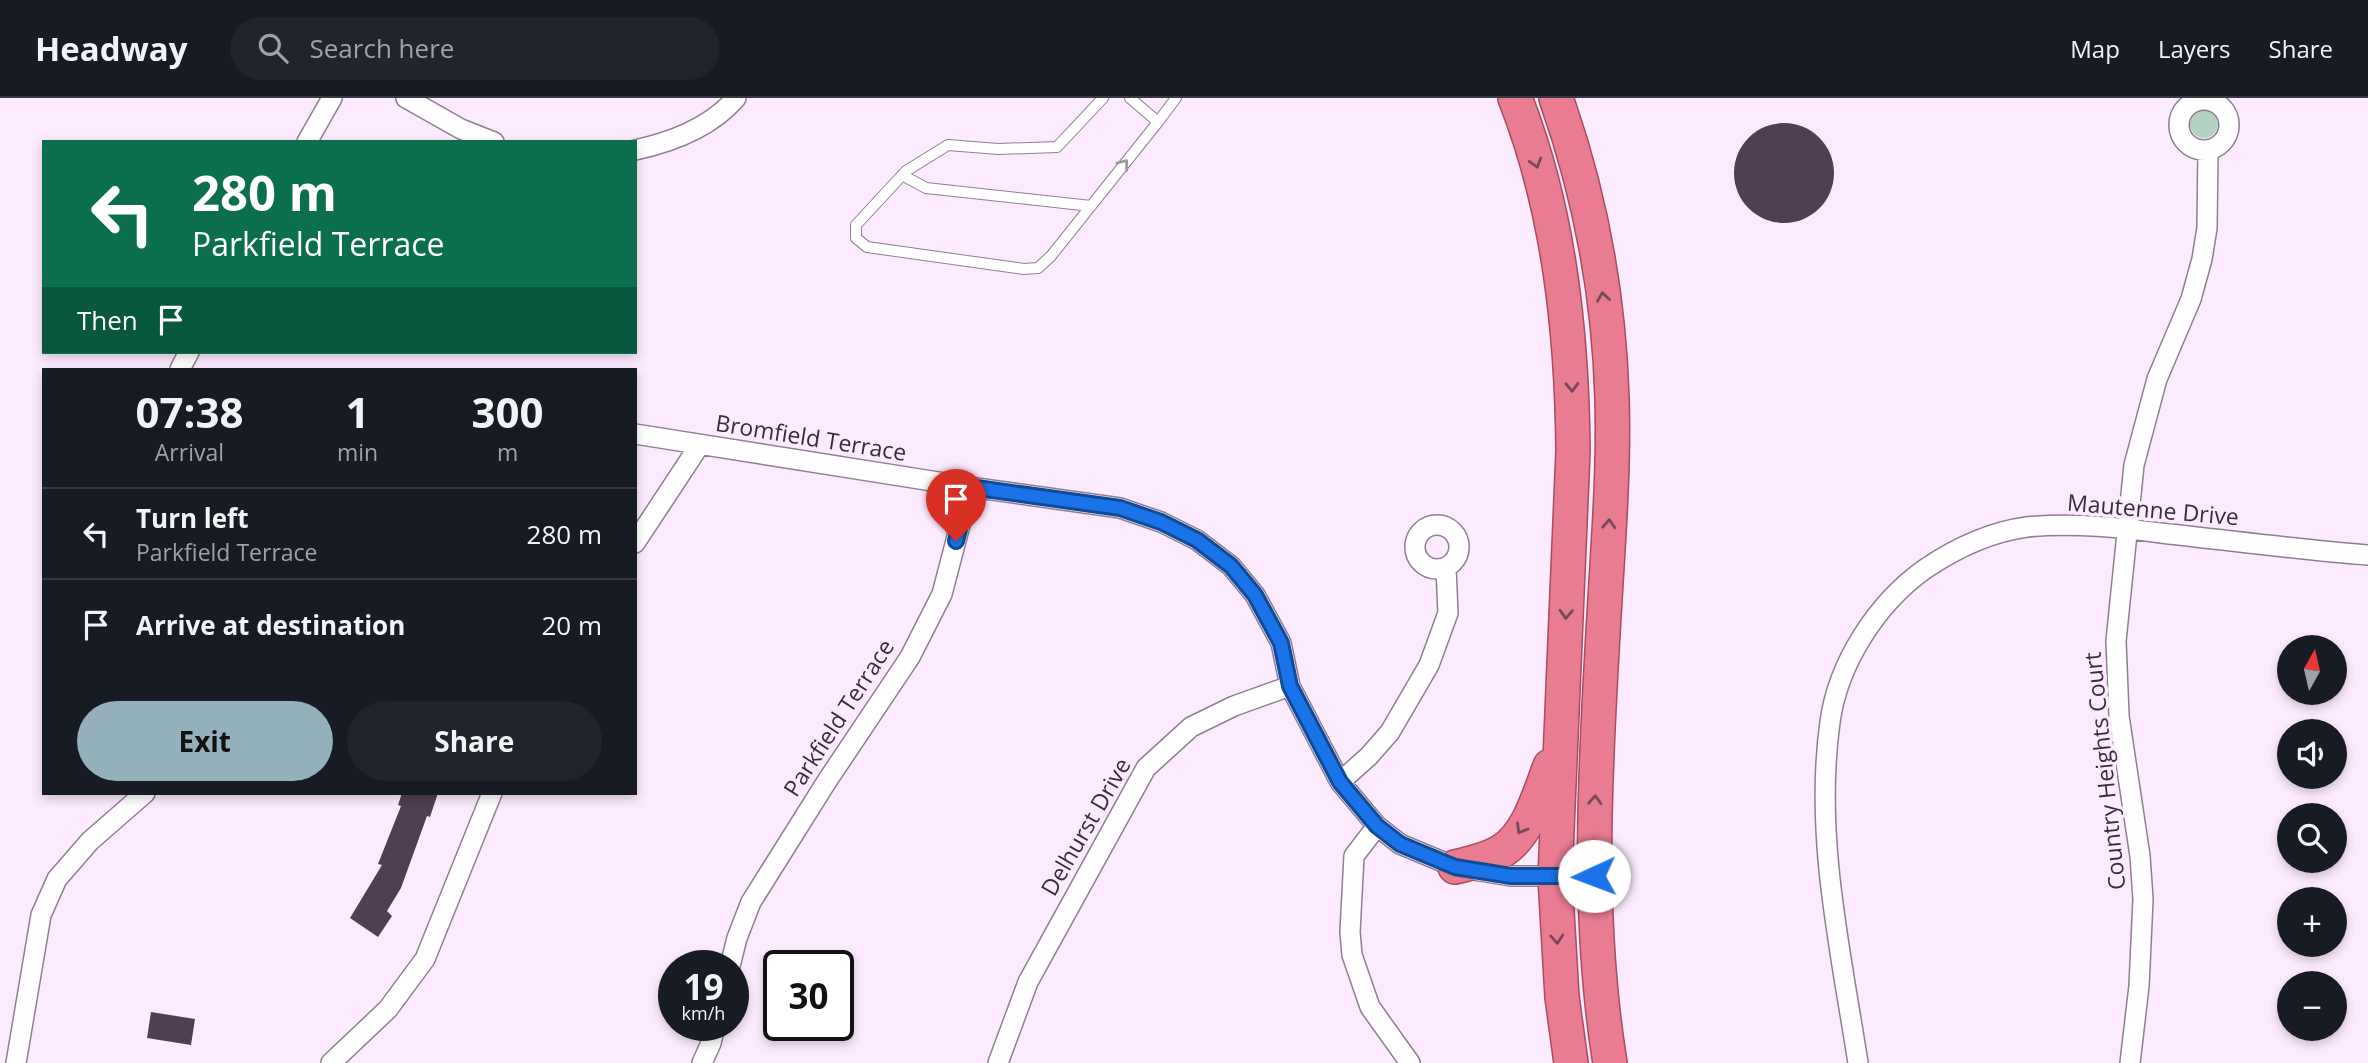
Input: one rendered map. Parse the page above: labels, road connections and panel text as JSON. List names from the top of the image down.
{
  "streets": {
    "street": [
      "Bromfield Terrace",
      "Mautenne Drive",
      "Parkfield Terrace",
      "Country Heights Court",
      "Delhurst Drive"
    ]
  },
  "crossings": [
    ["Bromfield Terrace", "Parkfield Terrace"],
    ["Bromfield Terrace", "Delhurst Drive"],
    ["Mautenne Drive", "Country Heights Court"]
  ],
  "north": "top",
  "page": {
    "header": "Headway",
    "search": "Search here",
    "nav": ["Map", "Layers", "Share"],
    "turn": ["280 m", "Parkfield Terrace"],
    "then": "Then",
    "eta": [
      "07:38",
      "Arrival",
      "1",
      "min",
      "300",
      "m"
    ],
    "list": [
      {
        "name": "Turn left",
        "note": "Parkfield Terrace",
        "value": "280 m"
      },
      {
        "name": "Arrive at destination",
        "value": "20 m"
      }
    ],
    "map_buttons": ["+", "−"],
    "buttons": ["Exit", "Share"],
    "speed": "19 km/h",
    "limit": "30"
  }
}
